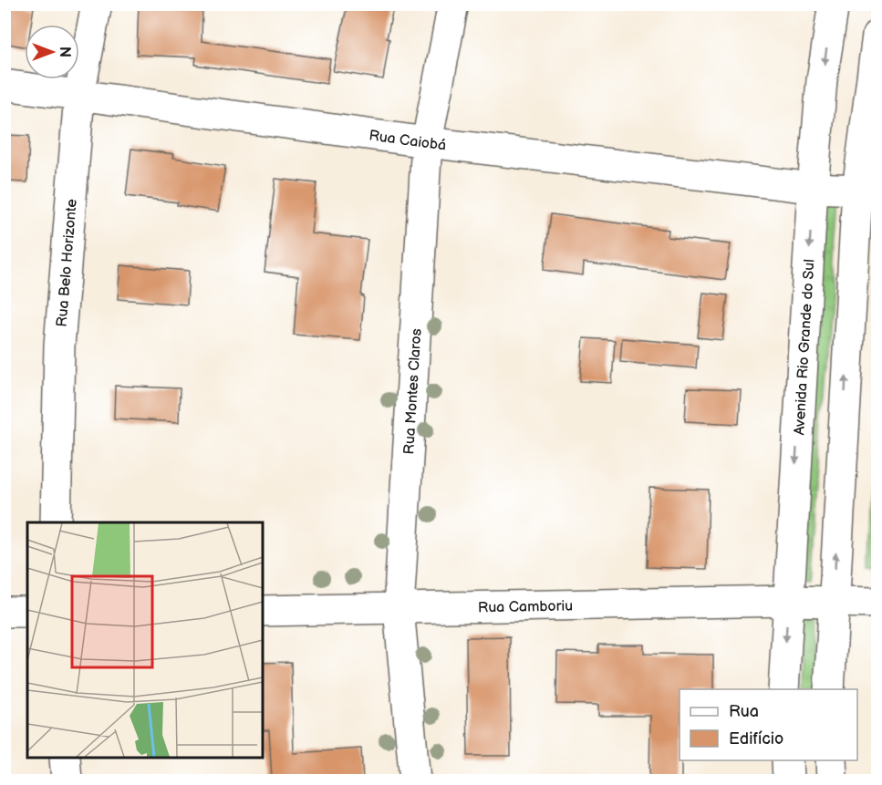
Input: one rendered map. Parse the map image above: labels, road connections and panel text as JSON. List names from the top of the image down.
{
  "streets": {
    "street": [
      "Rua Caiobá",
      "Rua Belo Horizonte",
      "Avenida Rio Grande do Sul",
      "Rua Montes Claros",
      "Rua Camboriu"
    ]
  },
  "crossings": [
    ["Rua Caiobá", "Rua Belo Horizonte"],
    ["Rua Caiobá", "Avenida Rio Grande do Sul"],
    ["Rua Caiobá", "Rua Montes Claros"],
    ["Avenida Rio Grande do Sul", "Rua Camboriu"],
    ["Rua Montes Claros", "Rua Camboriu"]
  ],
  "legend": ["Rua", "Edifício"],
  "north": "right"
}
